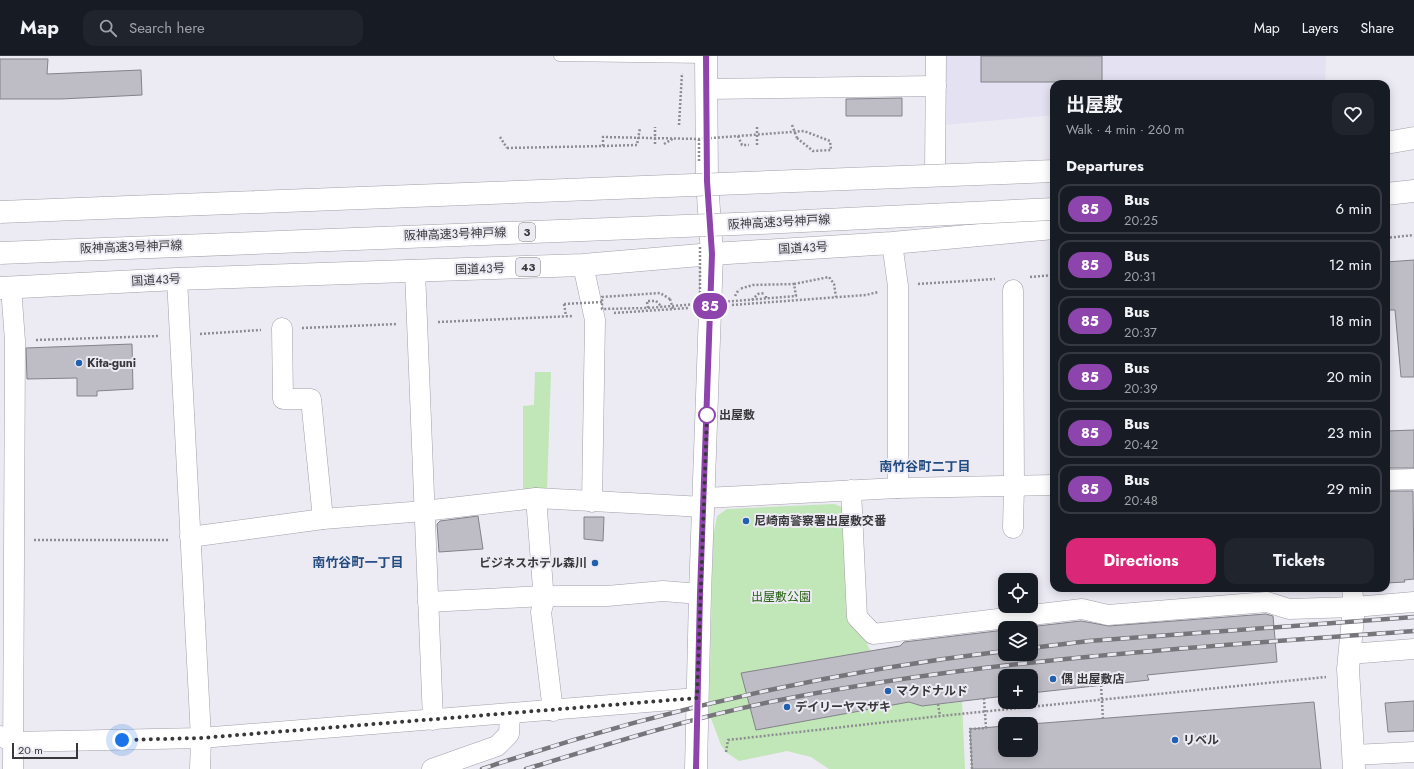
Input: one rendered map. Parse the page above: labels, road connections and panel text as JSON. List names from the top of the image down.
{
  "streets": {
    "main road": [
      "阪神高速3号神戸線",
      "3",
      "国道43号",
      "43"
    ]
  },
  "districts": ["南竹谷町二丁目", "南竹谷町一丁目"],
  "parks": ["出屋敷公園"],
  "places": [
    "Kita-guni",
    "出屋敷",
    "尼崎南警察署出屋敷交番",
    "ビジネスホテル森川",
    "偶 出屋敷店",
    "マクドナルド",
    "デイリーヤマザキ",
    "リベル"
  ],
  "lines": ["bus line 85"],
  "scale_bar": "20 m",
  "page": {
    "header": "Map",
    "search": "Search here",
    "nav": ["Map", "Layers", "Share"],
    "on_map": "85",
    "heading": [
      ["出屋敷", "Walk · 4 min · 260 m"],
      "Departures"
    ],
    "list": [
      {
        "mark": "85",
        "name": "Bus",
        "note": "20:25",
        "value": "6 min"
      },
      {
        "mark": "85",
        "name": "Bus",
        "note": "20:31",
        "value": "12 min"
      },
      {
        "mark": "85",
        "name": "Bus",
        "note": "20:37",
        "value": "18 min"
      },
      {
        "mark": "85",
        "name": "Bus",
        "note": "20:39",
        "value": "20 min"
      },
      {
        "mark": "85",
        "name": "Bus",
        "note": "20:42",
        "value": "23 min"
      },
      {
        "mark": "85",
        "name": "Bus",
        "note": "20:48",
        "value": "29 min"
      }
    ],
    "buttons": ["Directions", "Tickets"],
    "map_buttons": ["+", "−"],
    "scale": "20 m"
  }
}
